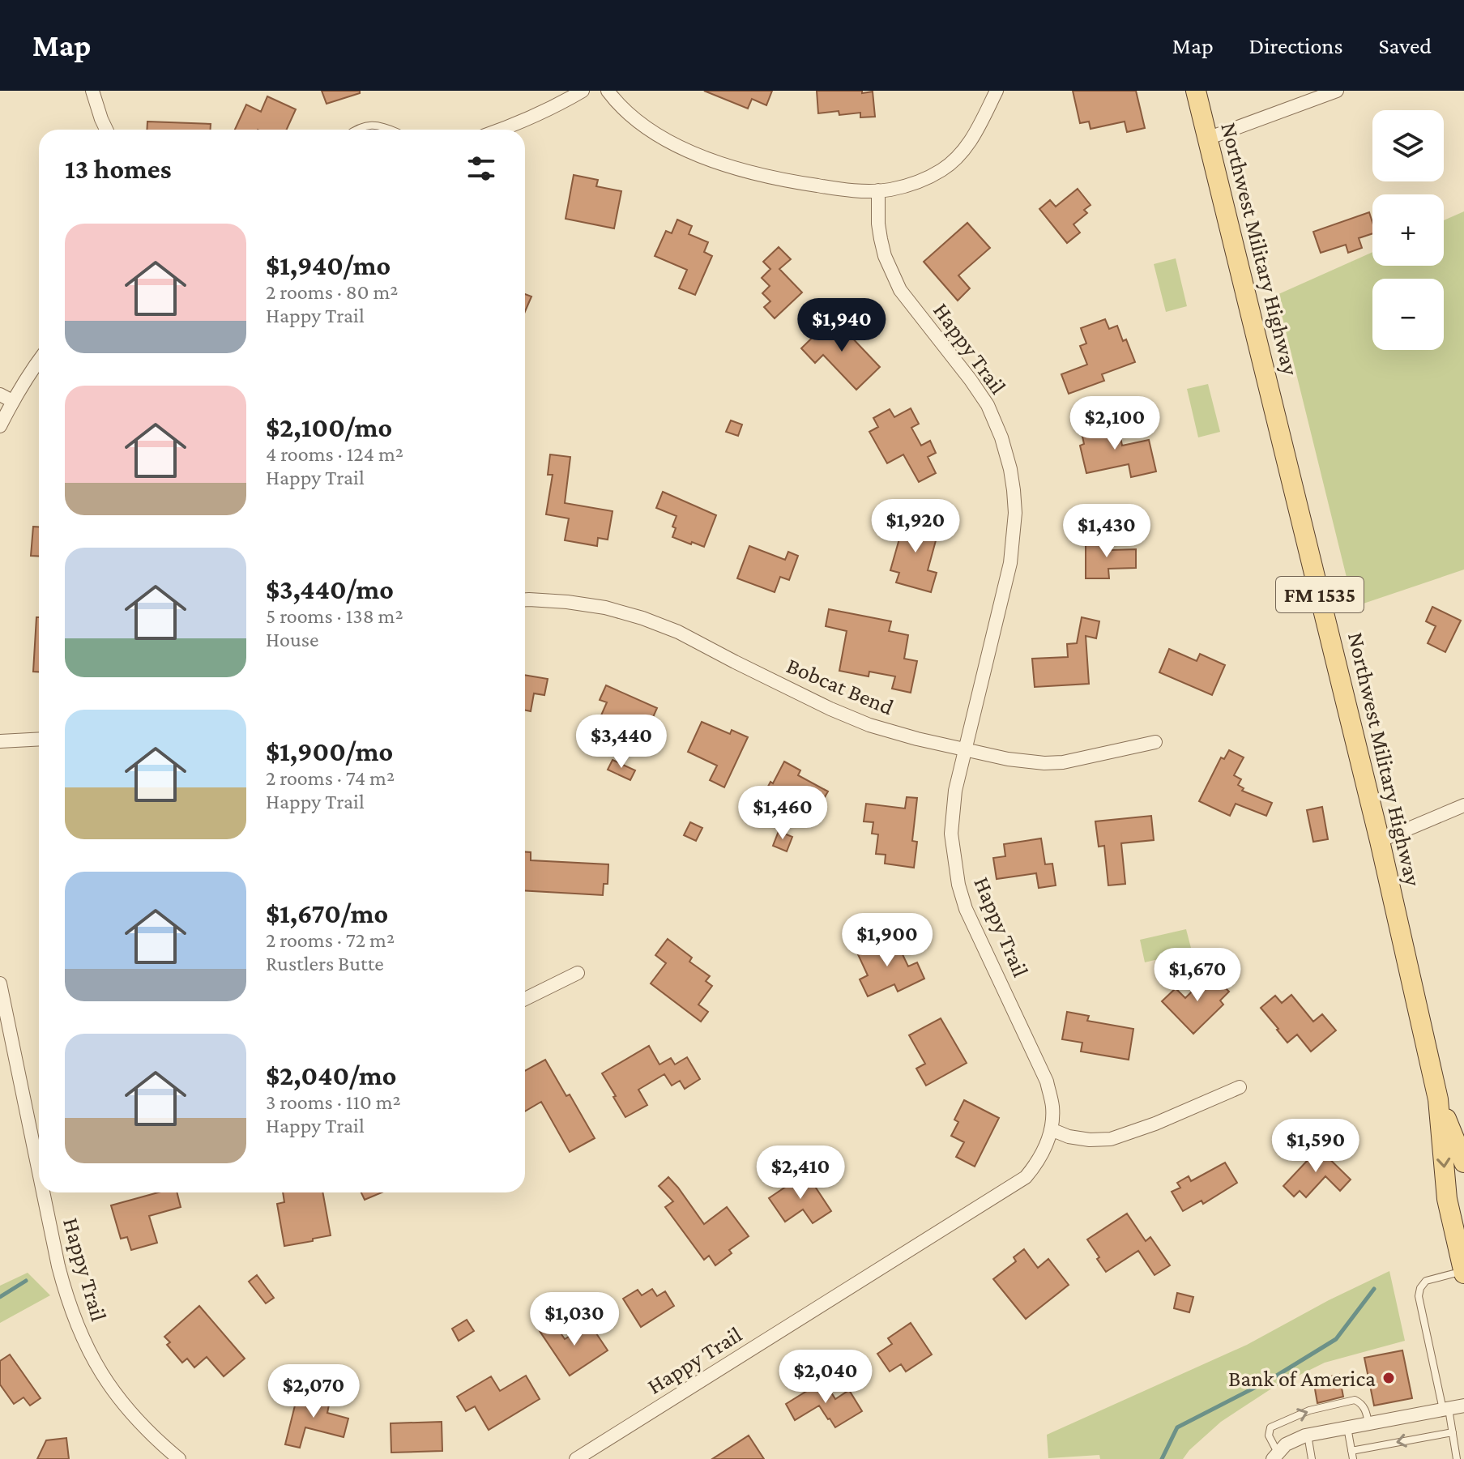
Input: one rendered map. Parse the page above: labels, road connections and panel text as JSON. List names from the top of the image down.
{
  "streets": {
    "main road": ["Northwest Military Highway", "FM 1535"],
    "street": ["Happy Trail", "Bobcat Bend"]
  },
  "crossings": [
    ["Happy Trail", "Bobcat Bend"]
  ],
  "places": ["Bank of America"],
  "page": {
    "header": "Map",
    "nav": ["Map", "Directions", "Saved"],
    "map_buttons": ["+", "−"],
    "heading": "13 homes",
    "list": [
      {
        "name": "$1,940/mo",
        "note": "2 rooms · 80 m² · Happy Trail"
      },
      {
        "name": "$2,100/mo",
        "note": "4 rooms · 124 m² · Happy Trail"
      },
      {
        "name": "$3,440/mo",
        "note": "5 rooms · 138 m² · House"
      },
      {
        "name": "$1,900/mo",
        "note": "2 rooms · 74 m² · Happy Trail"
      },
      {
        "name": "$1,670/mo",
        "note": "2 rooms · 72 m² · Rustlers Butte"
      },
      {
        "name": "$2,040/mo",
        "note": "3 rooms · 110 m² · Happy Trail"
      }
    ],
    "price": [
      "$1,940",
      "$2,100",
      "$1,920",
      "$1,430",
      "$3,440",
      "$1,460",
      "$1,900",
      "$1,670",
      "$1,590",
      "$2,410",
      "$1,030",
      "$2,040",
      "$2,070"
    ]
  }
}
